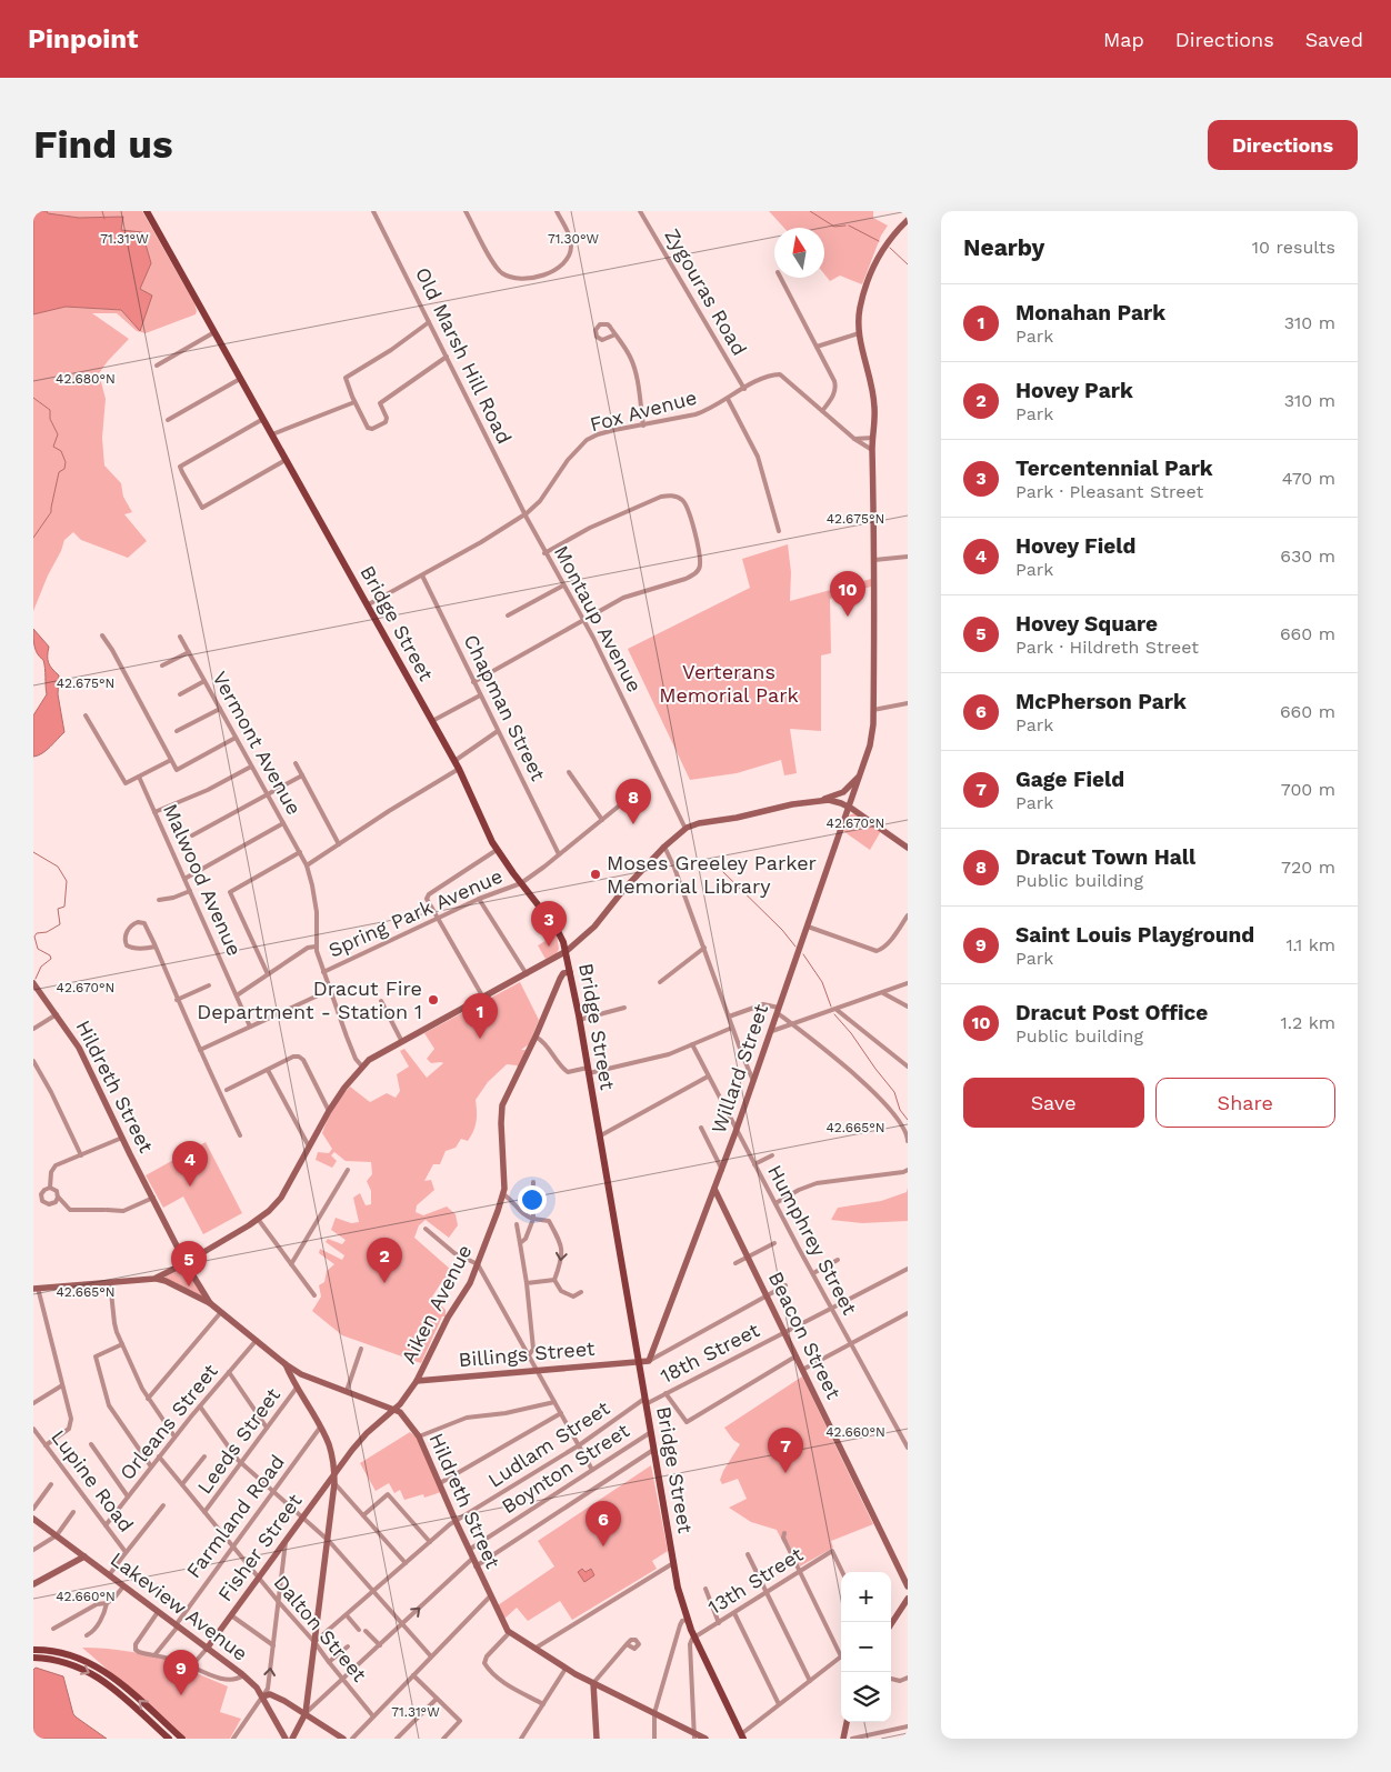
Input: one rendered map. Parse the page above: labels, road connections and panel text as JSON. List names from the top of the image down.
{
  "streets": {
    "main road": ["Bridge Street"],
    "street": [
      "Zygouras Road",
      "Old Marsh Hill Road",
      "Fox Avenue",
      "Montaup Avenue",
      "Chapman Street",
      "Vermont Avenue",
      "Malwood Avenue",
      "Spring Park Avenue",
      "Willard Street",
      "Hildreth Street",
      "Humphrey Street",
      "Aiken Avenue",
      "Beacon Street",
      "18th Street",
      "Billings Street",
      "Orleans Street",
      "Leeds Street",
      "Ludlam Street",
      "Boynton Street",
      "Lupine Road",
      "Farmland Road",
      "Fisher Street",
      "13th Street",
      "Lakeview Avenue",
      "Dalton Street"
    ]
  },
  "crossings": [
    ["Zygouras Road", "Fox Avenue"],
    ["Old Marsh Hill Road", "Fox Avenue"],
    ["Old Marsh Hill Road", "Montaup Avenue"],
    ["Fox Avenue", "Montaup Avenue"],
    ["Fox Avenue", "Bridge Street"],
    ["Fox Avenue", "Chapman Street"],
    ["Fox Avenue", "Willard Street"],
    ["Bridge Street", "Spring Park Avenue"],
    ["Bridge Street", "Aiken Avenue"],
    ["Bridge Street", "18th Street"],
    ["Bridge Street", "Billings Street"],
    ["Bridge Street", "Ludlam Street"],
    ["Bridge Street", "Boynton Street"],
    ["Bridge Street", "13th Street"],
    ["Chapman Street", "Spring Park Avenue"],
    ["Vermont Avenue", "Spring Park Avenue"],
    ["Willard Street", "Humphrey Street"],
    ["Willard Street", "Beacon Street"],
    ["Hildreth Street", "Aiken Avenue"],
    ["Hildreth Street", "Orleans Street"],
    ["Hildreth Street", "Ludlam Street"],
    ["Hildreth Street", "Boynton Street"],
    ["Humphrey Street", "18th Street"],
    ["Aiken Avenue", "Billings Street"],
    ["Aiken Avenue", "Fisher Street"],
    ["Beacon Street", "18th Street"],
    ["18th Street", "Ludlam Street"],
    ["Orleans Street", "Lupine Road"],
    ["Orleans Street", "Dalton Street"],
    ["Leeds Street", "Dalton Street"],
    ["Ludlam Street", "Dalton Street"],
    ["Farmland Road", "Lakeview Avenue"],
    ["Farmland Road", "Dalton Street"],
    ["Fisher Street", "Lakeview Avenue"],
    ["Fisher Street", "Dalton Street"]
  ],
  "parks": ["Verterans Memorial Park"],
  "places": ["Moses Greeley Parker Memorial Library", "Dracut Fire Department - Station 1"],
  "north": "top",
  "page": {
    "header": "Pinpoint",
    "nav": ["Map", "Directions", "Saved"],
    "buttons": [
      "Directions",
      ["Save", "Share"]
    ],
    "title": "Find us",
    "heading": ["Nearby", "10 results"],
    "list": [
      {
        "mark": "1",
        "name": "Monahan Park",
        "note": "Park",
        "value": "310 m"
      },
      {
        "mark": "2",
        "name": "Hovey Park",
        "note": "Park",
        "value": "310 m"
      },
      {
        "mark": "3",
        "name": "Tercentennial Park",
        "note": "Park · Pleasant Street",
        "value": "470 m"
      },
      {
        "mark": "4",
        "name": "Hovey Field",
        "note": "Park",
        "value": "630 m"
      },
      {
        "mark": "5",
        "name": "Hovey Square",
        "note": "Park · Hildreth Street",
        "value": "660 m"
      },
      {
        "mark": "6",
        "name": "McPherson Park",
        "note": "Park",
        "value": "660 m"
      },
      {
        "mark": "7",
        "name": "Gage Field",
        "note": "Park",
        "value": "700 m"
      },
      {
        "mark": "8",
        "name": "Dracut Town Hall",
        "note": "Public building",
        "value": "720 m"
      },
      {
        "mark": "9",
        "name": "Saint Louis Playground",
        "note": "Park",
        "value": "1.1 km"
      },
      {
        "mark": "10",
        "name": "Dracut Post Office",
        "note": "Public building",
        "value": "1.2 km"
      }
    ],
    "pins": [
      "10",
      "8",
      "3",
      "1",
      "4",
      "2",
      "5",
      "7",
      "6",
      "9"
    ],
    "map_buttons": ["+", "−"]
  },
  "coordinates": [
    "71.31°W",
    "71.30°W",
    "42.680°N",
    "42.675°N",
    "42.670°N",
    "42.665°N",
    "42.660°N"
  ]
}
